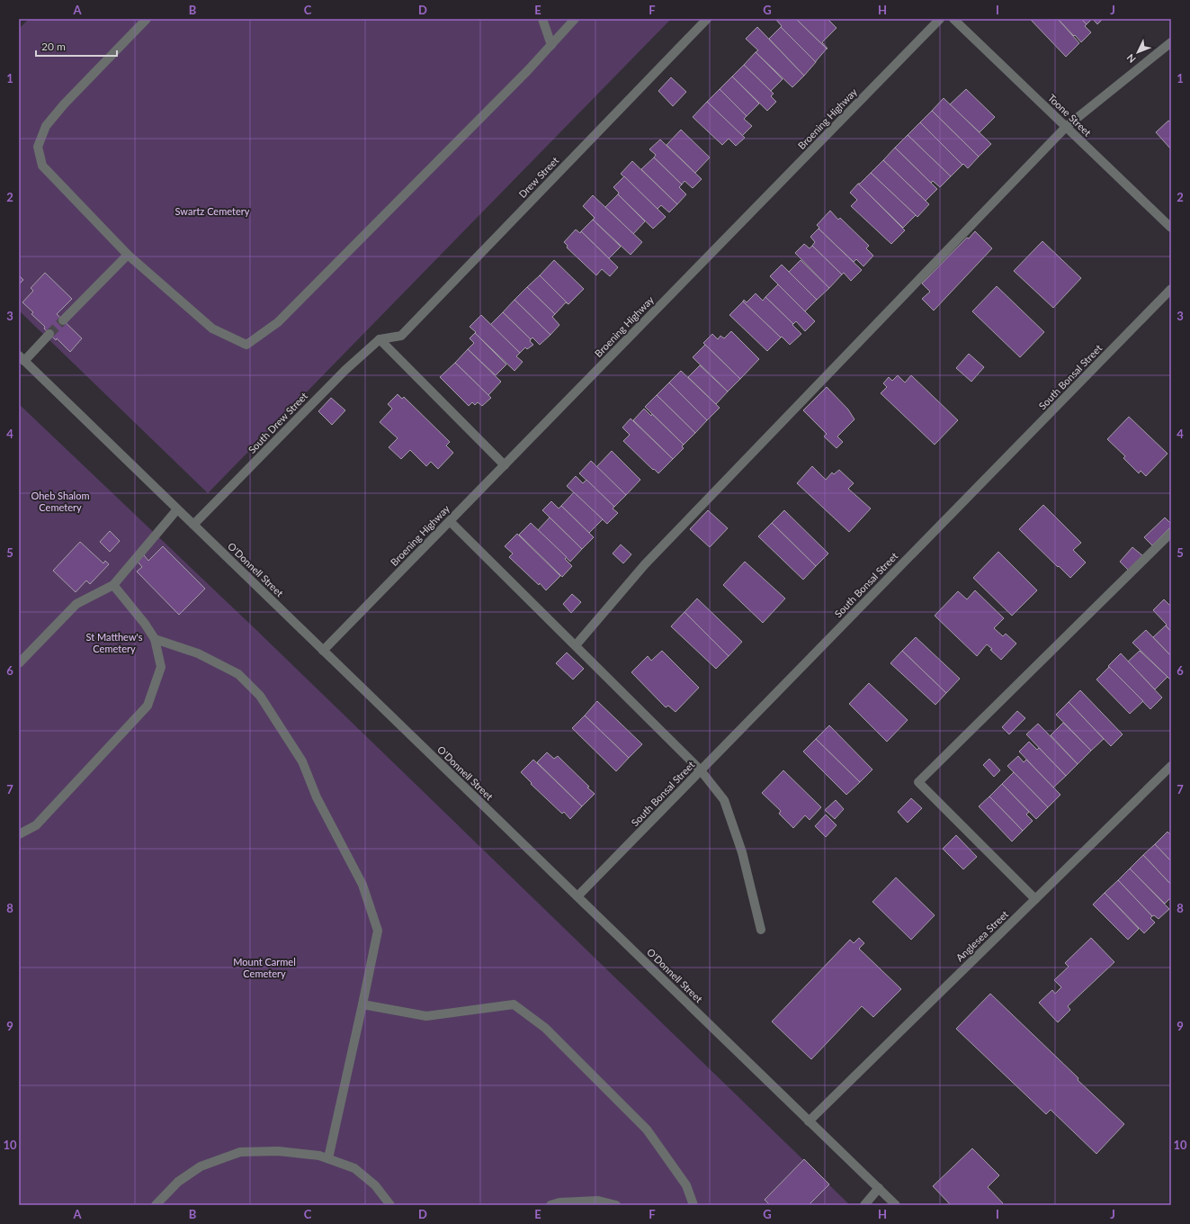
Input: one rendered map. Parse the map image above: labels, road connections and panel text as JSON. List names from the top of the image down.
{
  "streets": {
    "street": [
      "Toone Street",
      "Broening Highway",
      "Drew Street",
      "South Bonsal Street",
      "South Drew Street",
      "O'Donnell Street",
      "Anglesea Street"
    ]
  },
  "crossings": [
    ["Broening Highway", "O'Donnell Street"],
    ["Drew Street", "South Drew Street"],
    ["South Bonsal Street", "O'Donnell Street"],
    ["South Drew Street", "O'Donnell Street"],
    ["O'Donnell Street", "Anglesea Street"]
  ],
  "parks": [
    "Swartz Cemetery",
    "Oheb Shalom Cemetery",
    "St Matthew's Cemetery",
    "Mount Carmel Cemetery"
  ],
  "scale_bar": "20 m",
  "north": "bottom left",
  "grid": {
    "columns": [
      "A",
      "B",
      "C",
      "D",
      "E",
      "F",
      "G",
      "H",
      "I",
      "J"
    ],
    "rows": [
      "1",
      "2",
      "3",
      "4",
      "5",
      "6",
      "7",
      "8",
      "9",
      "10"
    ]
  }
}
